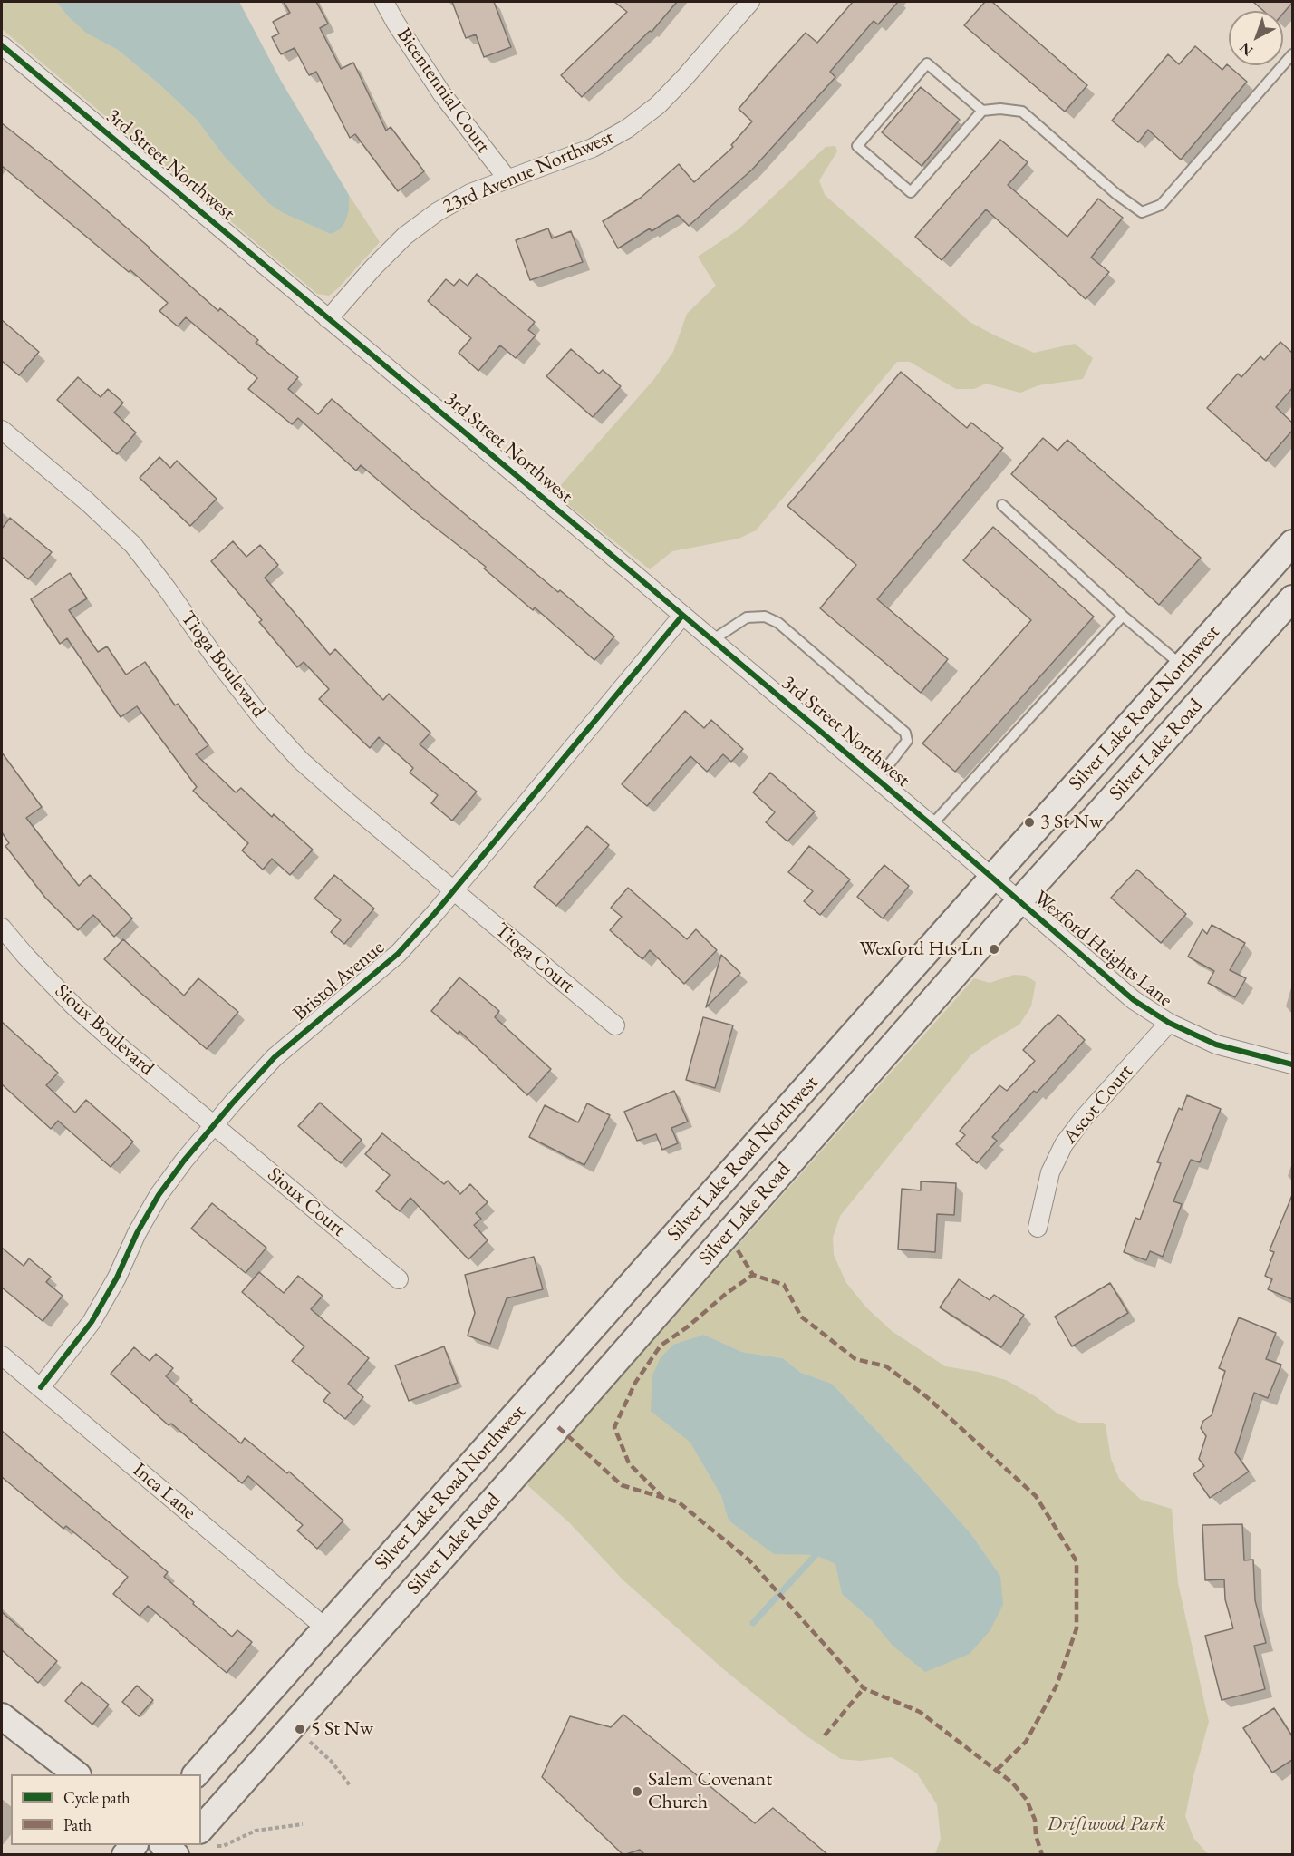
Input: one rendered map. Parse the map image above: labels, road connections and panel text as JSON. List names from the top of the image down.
{
  "streets": {
    "main road": ["Silver Lake Road Northwest", "Silver Lake Road"],
    "street": [
      "Bicentennial Court",
      "3rd Street Northwest",
      "23rd Avenue Northwest",
      "Tioga Boulevard",
      "Wexford Heights Lane",
      "Tioga Court",
      "Bristol Avenue",
      "Sioux Boulevard",
      "Ascot Court",
      "Sioux Court",
      "Inca Lane"
    ]
  },
  "crossings": [
    ["Bicentennial Court", "23rd Avenue Northwest"],
    ["3rd Street Northwest", "23rd Avenue Northwest"],
    ["3rd Street Northwest", "Silver Lake Road Northwest"],
    ["3rd Street Northwest", "Wexford Heights Lane"],
    ["3rd Street Northwest", "Bristol Avenue"],
    ["Tioga Boulevard", "Tioga Court"],
    ["Tioga Boulevard", "Bristol Avenue"],
    ["Silver Lake Road Northwest", "Wexford Heights Lane"],
    ["Silver Lake Road Northwest", "Inca Lane"],
    ["Silver Lake Road", "Wexford Heights Lane"],
    ["Wexford Heights Lane", "Ascot Court"],
    ["Tioga Court", "Bristol Avenue"],
    ["Bristol Avenue", "Sioux Boulevard"],
    ["Bristol Avenue", "Sioux Court"],
    ["Bristol Avenue", "Inca Lane"],
    ["Sioux Boulevard", "Sioux Court"]
  ],
  "parks": ["Driftwood Park"],
  "places": [
    "3 St Nw",
    "Wexford Hts Ln",
    "5 St Nw",
    "Salem Covenant Church"
  ],
  "legend": ["Cycle path", "Path"],
  "north": "bottom left"
}
